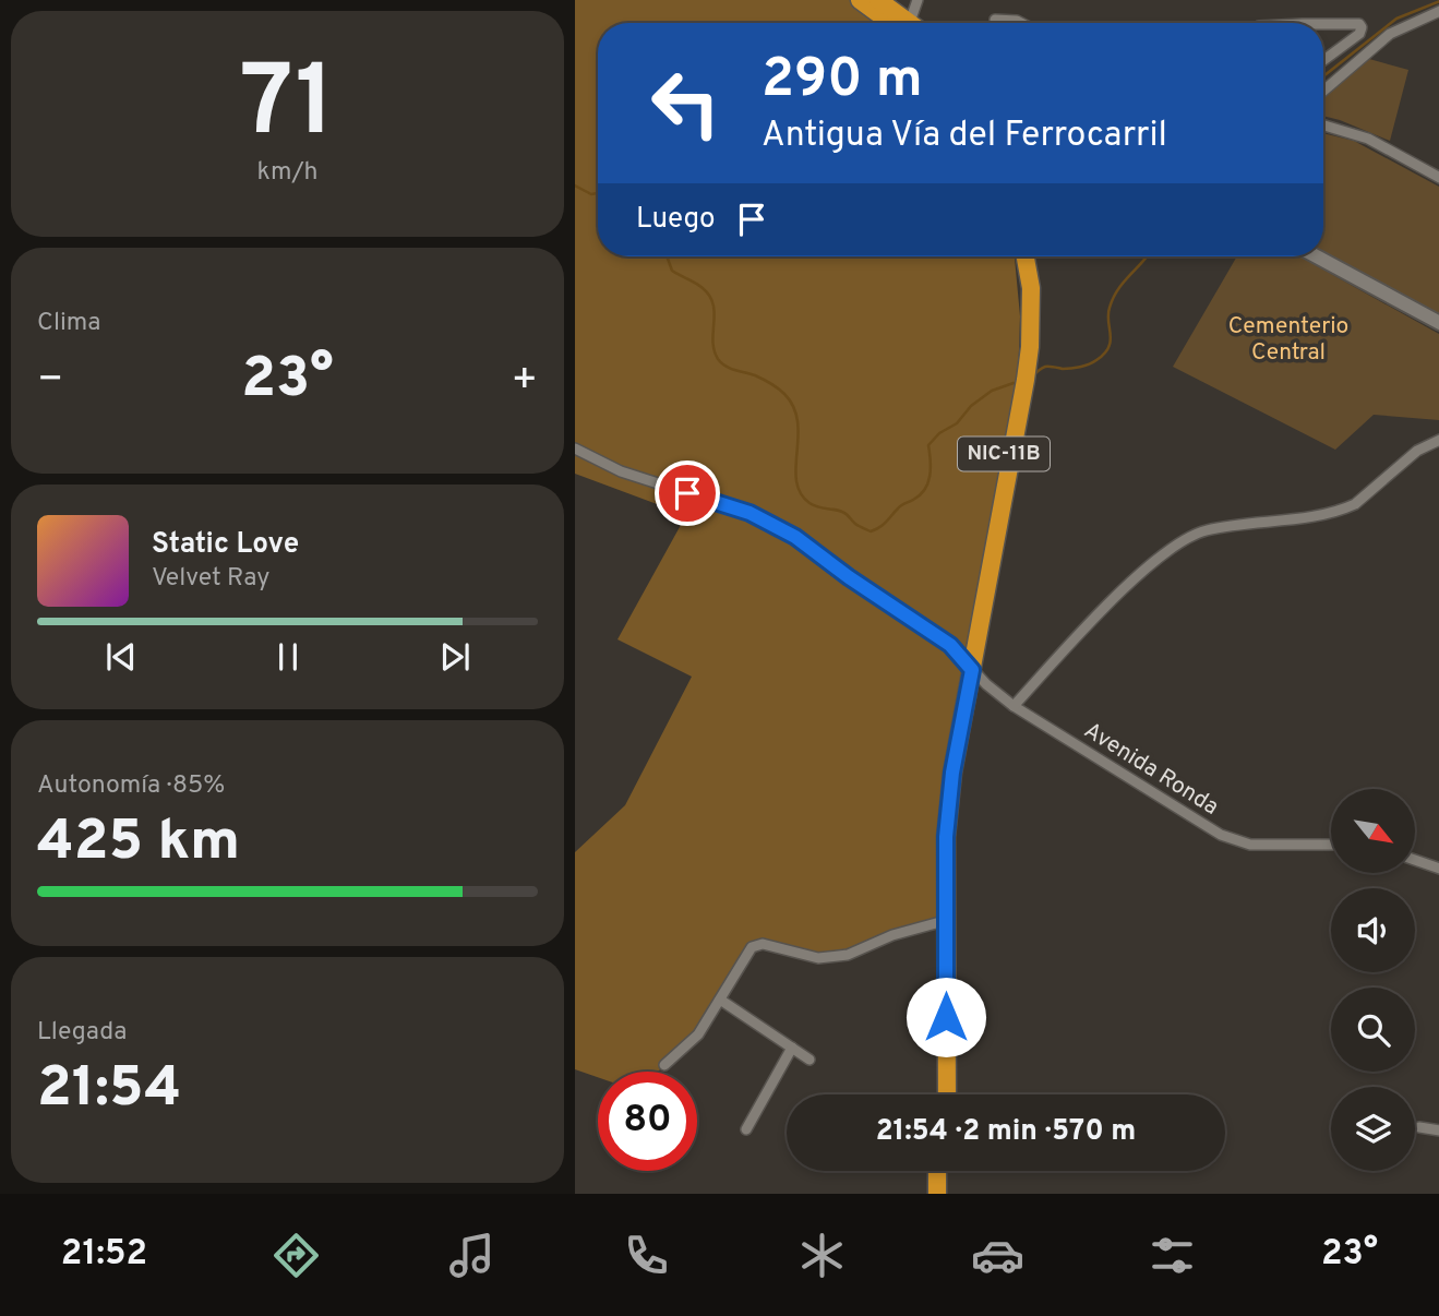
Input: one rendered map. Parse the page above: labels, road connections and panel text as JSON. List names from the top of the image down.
{
  "streets": {
    "highway": ["NIC-11B"],
    "street": ["Avenida Ronda"]
  },
  "crossings": [
    ["NIC-11B", "Avenida Ronda"]
  ],
  "parks": ["Cementerio Central"],
  "north": "bottom right",
  "page": {
    "tile": [
      ["71", "km/h"],
      "Clima",
      ["Autonomía · 85%", "425 km"],
      ["Llegada", "21:54"]
    ],
    "turn": ["290 m", "Antigua Vía del Ferrocarril"],
    "then": "Luego",
    "heat": ["−", "23°", "+"],
    "song": ["Static Love", "Velvet Ray"],
    "limit": "80",
    "trip": "21:54 · 2 min · 570 m",
    "tabs": ["21:52", "23°"]
  }
}
